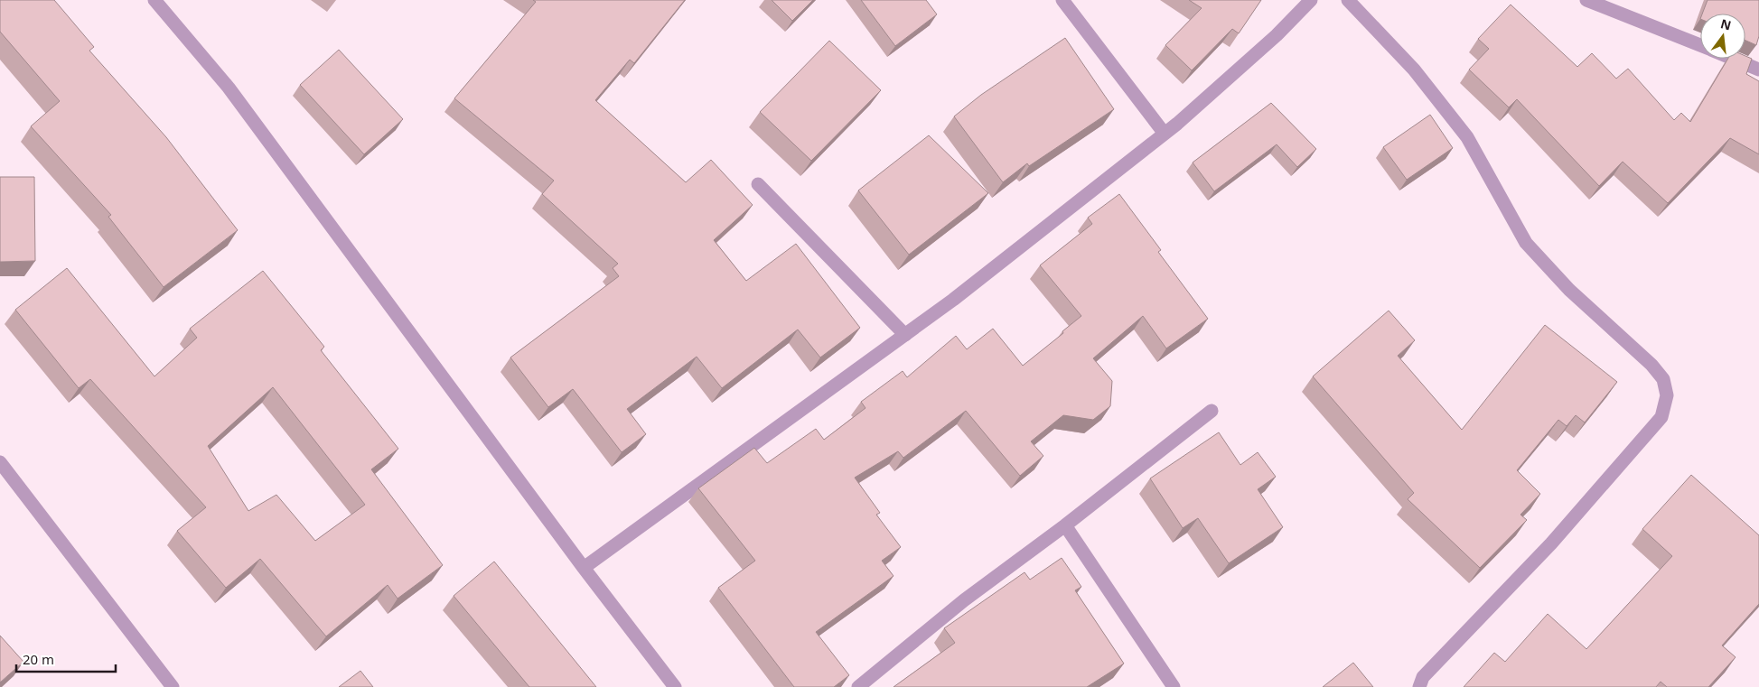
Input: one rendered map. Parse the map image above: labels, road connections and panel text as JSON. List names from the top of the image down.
{
  "scale_bar": "20 m",
  "north": "top"
}
